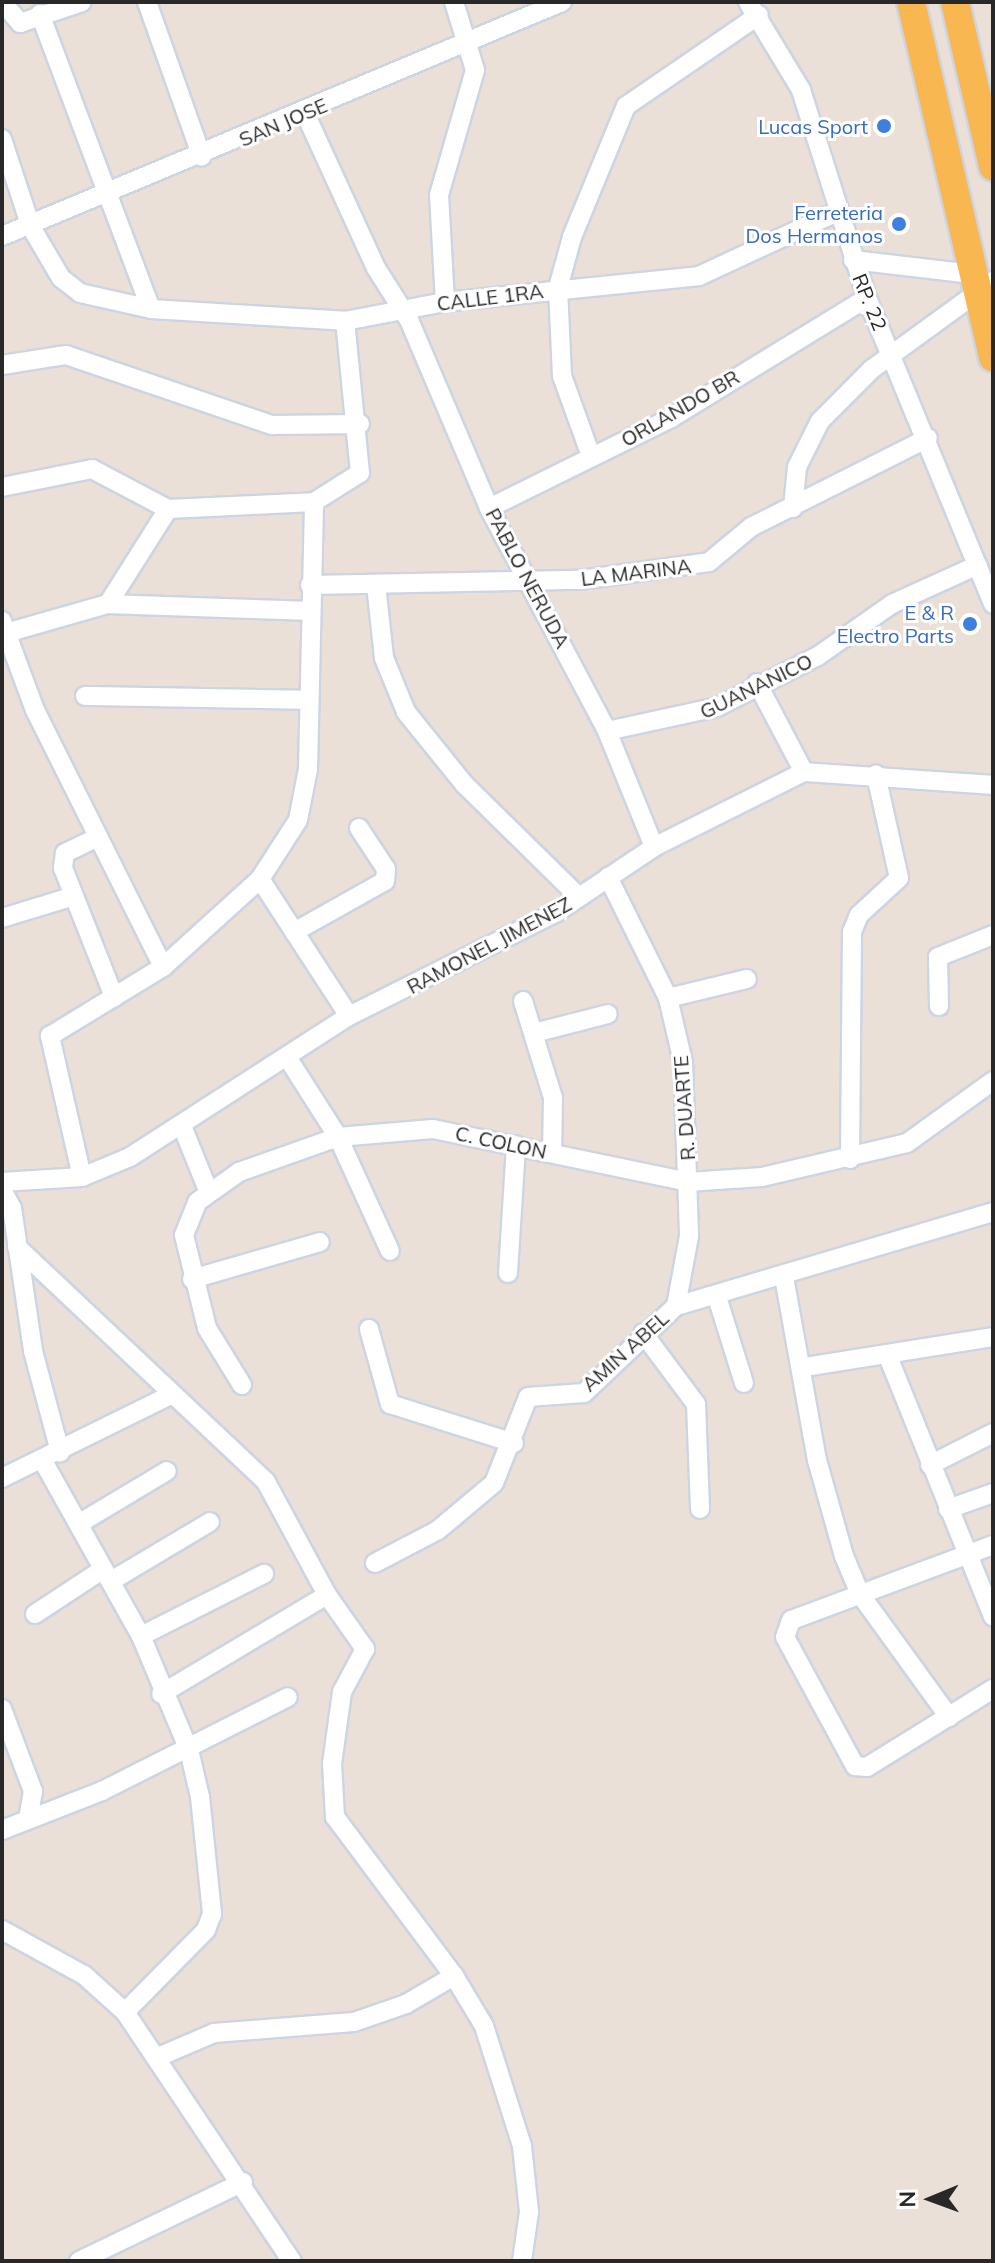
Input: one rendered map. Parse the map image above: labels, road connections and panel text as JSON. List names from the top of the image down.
{
  "streets": {
    "street": [
      "SAN JOSE",
      "CALLE 1RA",
      "RP. 22",
      "ORLANDO BR",
      "LA MARINA",
      "PABLO NERUDA",
      "GUANANICO",
      "RAMONEL JIMENEZ",
      "R. DUARTE",
      "C. COLON",
      "AMIN ABEL"
    ]
  },
  "crossings": [
    ["SAN JOSE", "CALLE 1RA"],
    ["SAN JOSE", "PABLO NERUDA"],
    ["CALLE 1RA", "RP. 22"],
    ["CALLE 1RA", "PABLO NERUDA"],
    ["RP. 22", "ORLANDO BR"],
    ["RP. 22", "LA MARINA"],
    ["RP. 22", "GUANANICO"],
    ["ORLANDO BR", "PABLO NERUDA"],
    ["LA MARINA", "PABLO NERUDA"],
    ["PABLO NERUDA", "GUANANICO"],
    ["PABLO NERUDA", "RAMONEL JIMENEZ"],
    ["RAMONEL JIMENEZ", "R. DUARTE"],
    ["R. DUARTE", "C. COLON"],
    ["R. DUARTE", "AMIN ABEL"]
  ],
  "places": ["Lucas Sport", "Ferreteria Dos Hermanos", "E & R Electro Parts"],
  "north": "left"
}
